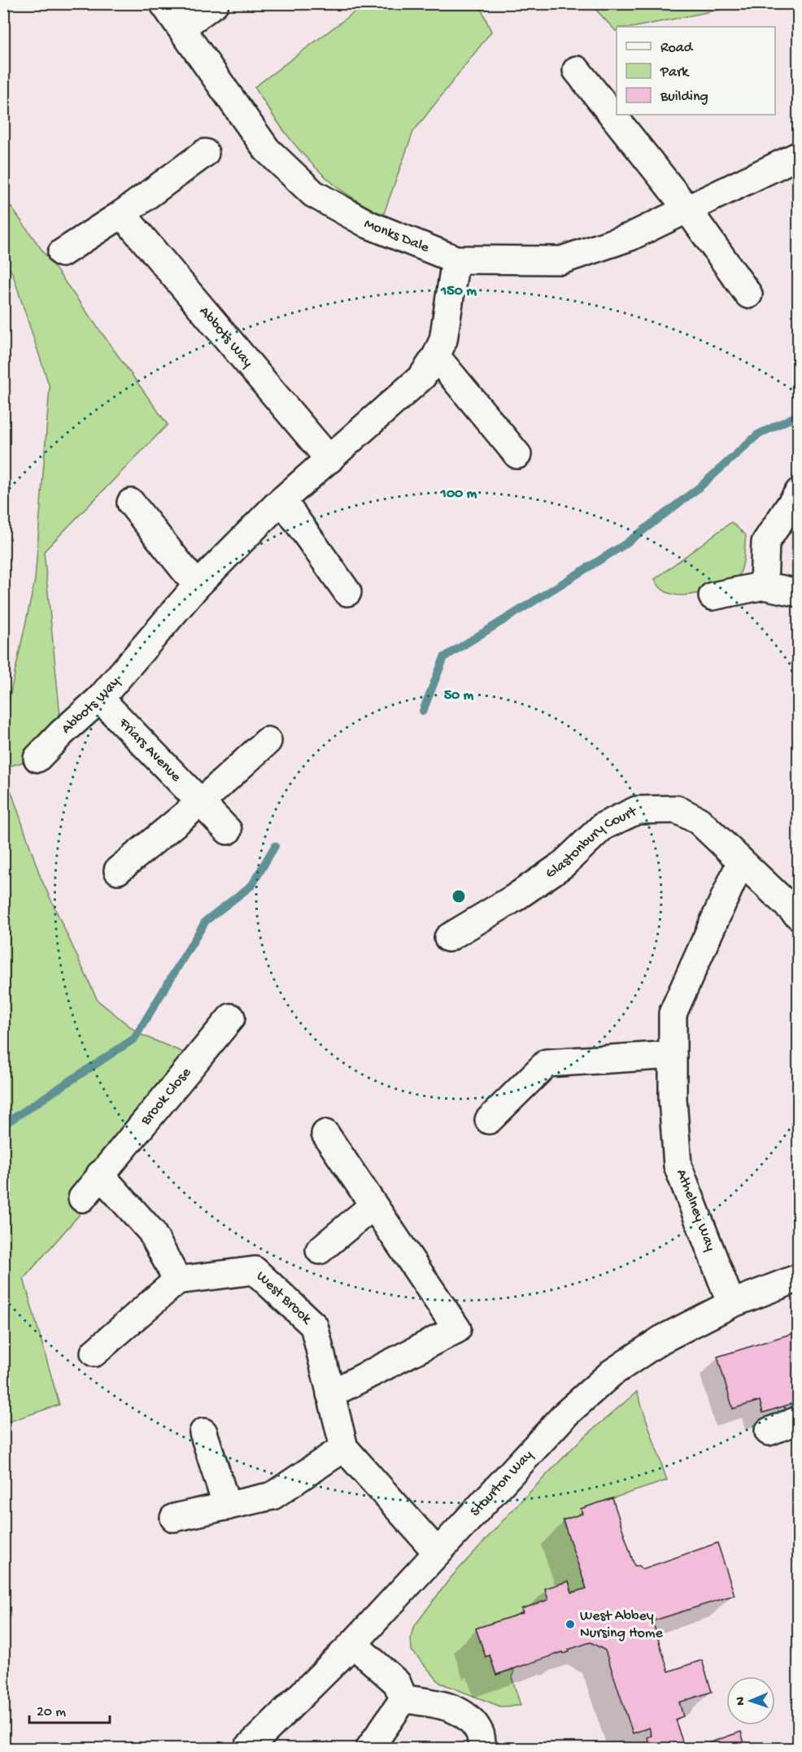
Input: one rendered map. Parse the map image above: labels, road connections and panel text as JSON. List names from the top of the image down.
{
  "streets": {
    "street": [
      "Monks Dale",
      "Abbots Way",
      "Friars Avenue",
      "Glastonbury Court",
      "Brook Close",
      "Athelney Way",
      "West Brook",
      "Stourton Way"
    ]
  },
  "crossings": [
    ["Monks Dale", "Abbots Way"],
    ["Abbots Way", "Friars Avenue"],
    ["Glastonbury Court", "Athelney Way"],
    ["Athelney Way", "Stourton Way"],
    ["West Brook", "Stourton Way"]
  ],
  "places": ["West Abbey Nursing Home"],
  "legend": ["Road", "Park", "Building"],
  "scale_bar": "20 m",
  "north": "left",
  "rings": ["150 m", "100 m", "50 m"]
}
